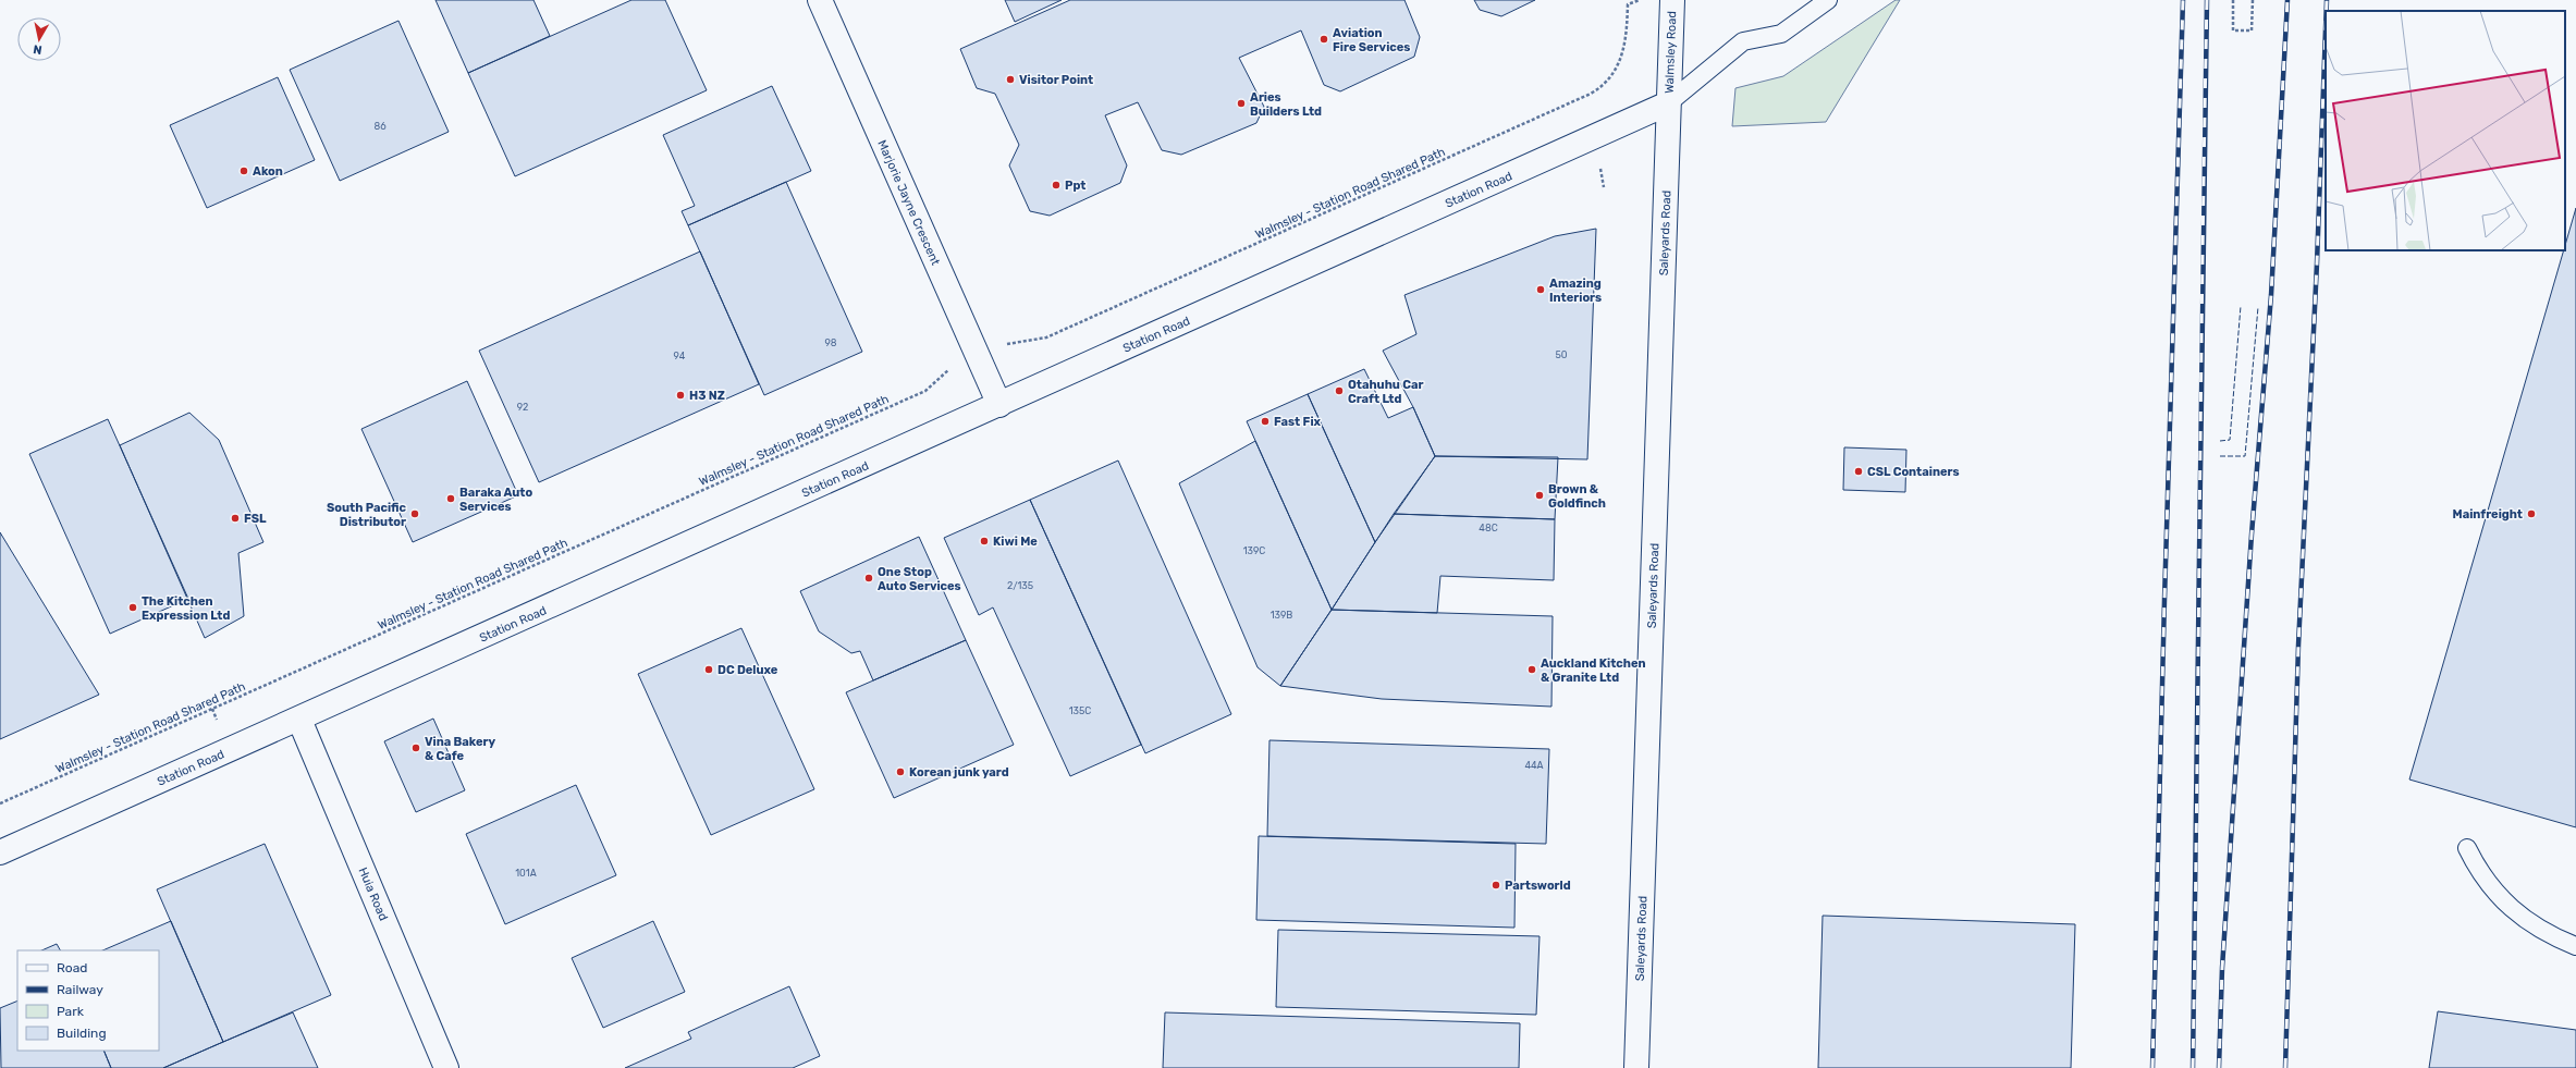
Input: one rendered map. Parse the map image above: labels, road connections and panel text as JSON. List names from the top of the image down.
{
  "streets": {
    "street": [
      "Walmsley Road",
      "Station Road",
      "Marjorie Jayne Crescent",
      "Saleyards Road",
      "Huia Road"
    ],
    "path": ["Walmsley - Station Road Shared Path"]
  },
  "crossings": [
    ["Walmsley Road", "Station Road"],
    ["Walmsley Road", "Saleyards Road"],
    ["Station Road", "Marjorie Jayne Crescent"],
    ["Station Road", "Saleyards Road"],
    ["Station Road", "Huia Road"]
  ],
  "places": [
    "Aviation Fire Services",
    "Visitor Point",
    "Aries Builders Ltd",
    "Akon",
    "Ppt",
    "Amazing Interiors",
    "Otahuhu Car Craft Ltd",
    "H3 NZ",
    "Fast Fix",
    "CSL Containers",
    "Brown & Goldfinch",
    "Baraka Auto Services",
    "South Pacific Distributor",
    "Mainfreight",
    "FSL",
    "Kiwi Me",
    "One Stop Auto Services",
    "The Kitchen Expression Ltd",
    "DC Deluxe",
    "Auckland Kitchen & Granite Ltd",
    "Vina Bakery & Cafe",
    "Korean junk yard",
    "Partsworld"
  ],
  "house_numbers": [
    "86",
    "98",
    "50",
    "94",
    "92",
    "48C",
    "139C",
    "2/135",
    "139B",
    "135C",
    "44A",
    "101A"
  ],
  "legend": [
    "Road",
    "Railway",
    "Park",
    "Building"
  ],
  "north": "bottom"
}
